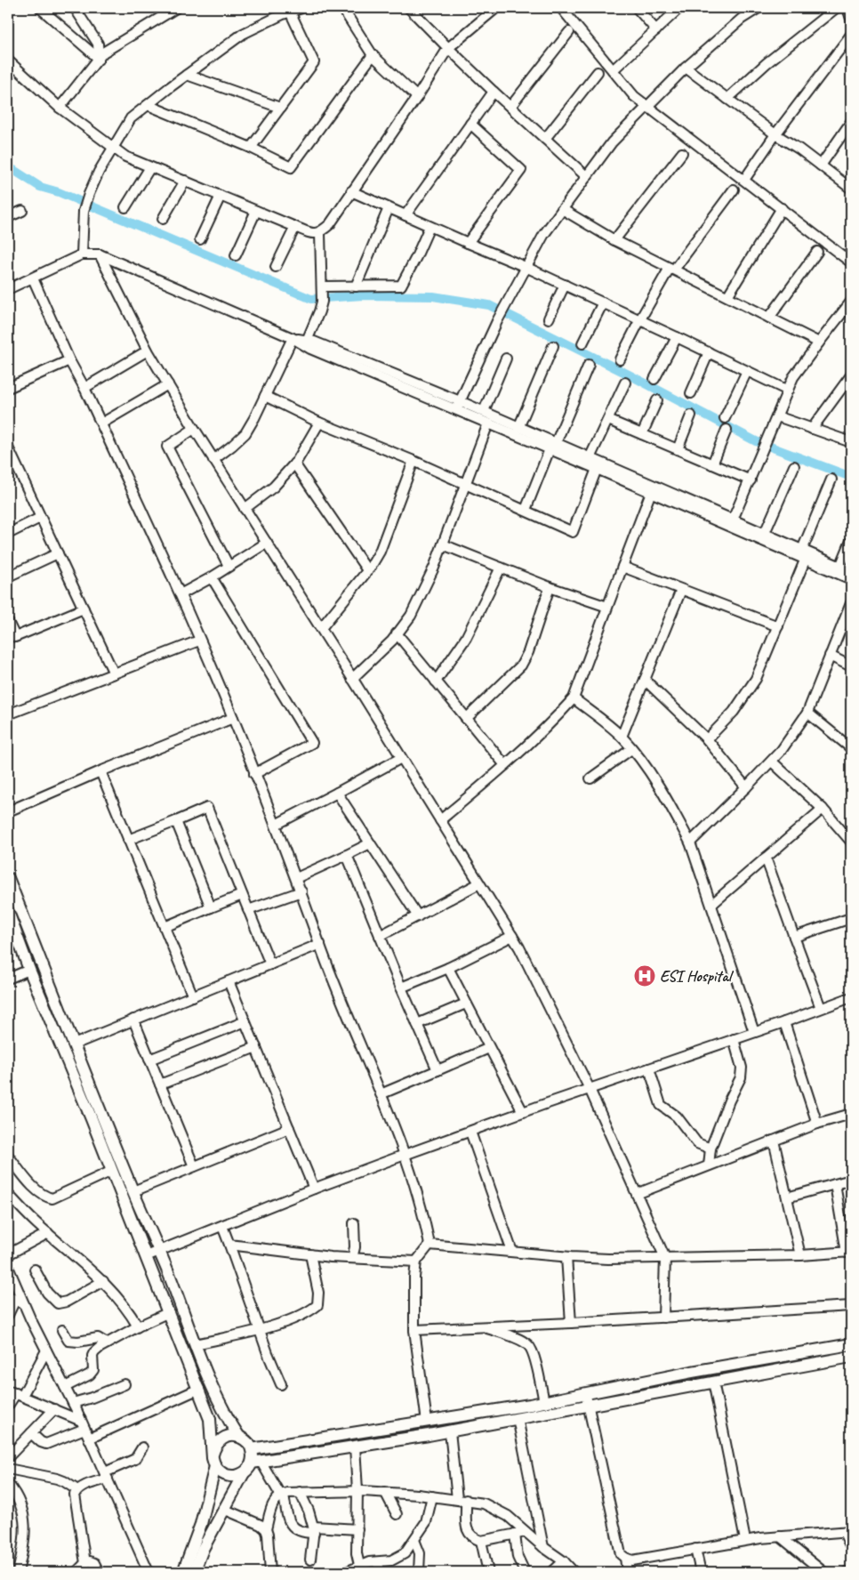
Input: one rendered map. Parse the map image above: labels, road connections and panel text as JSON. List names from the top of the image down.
{
  "places": {
    "hospital": ["ESI Hospital"]
  }
}
